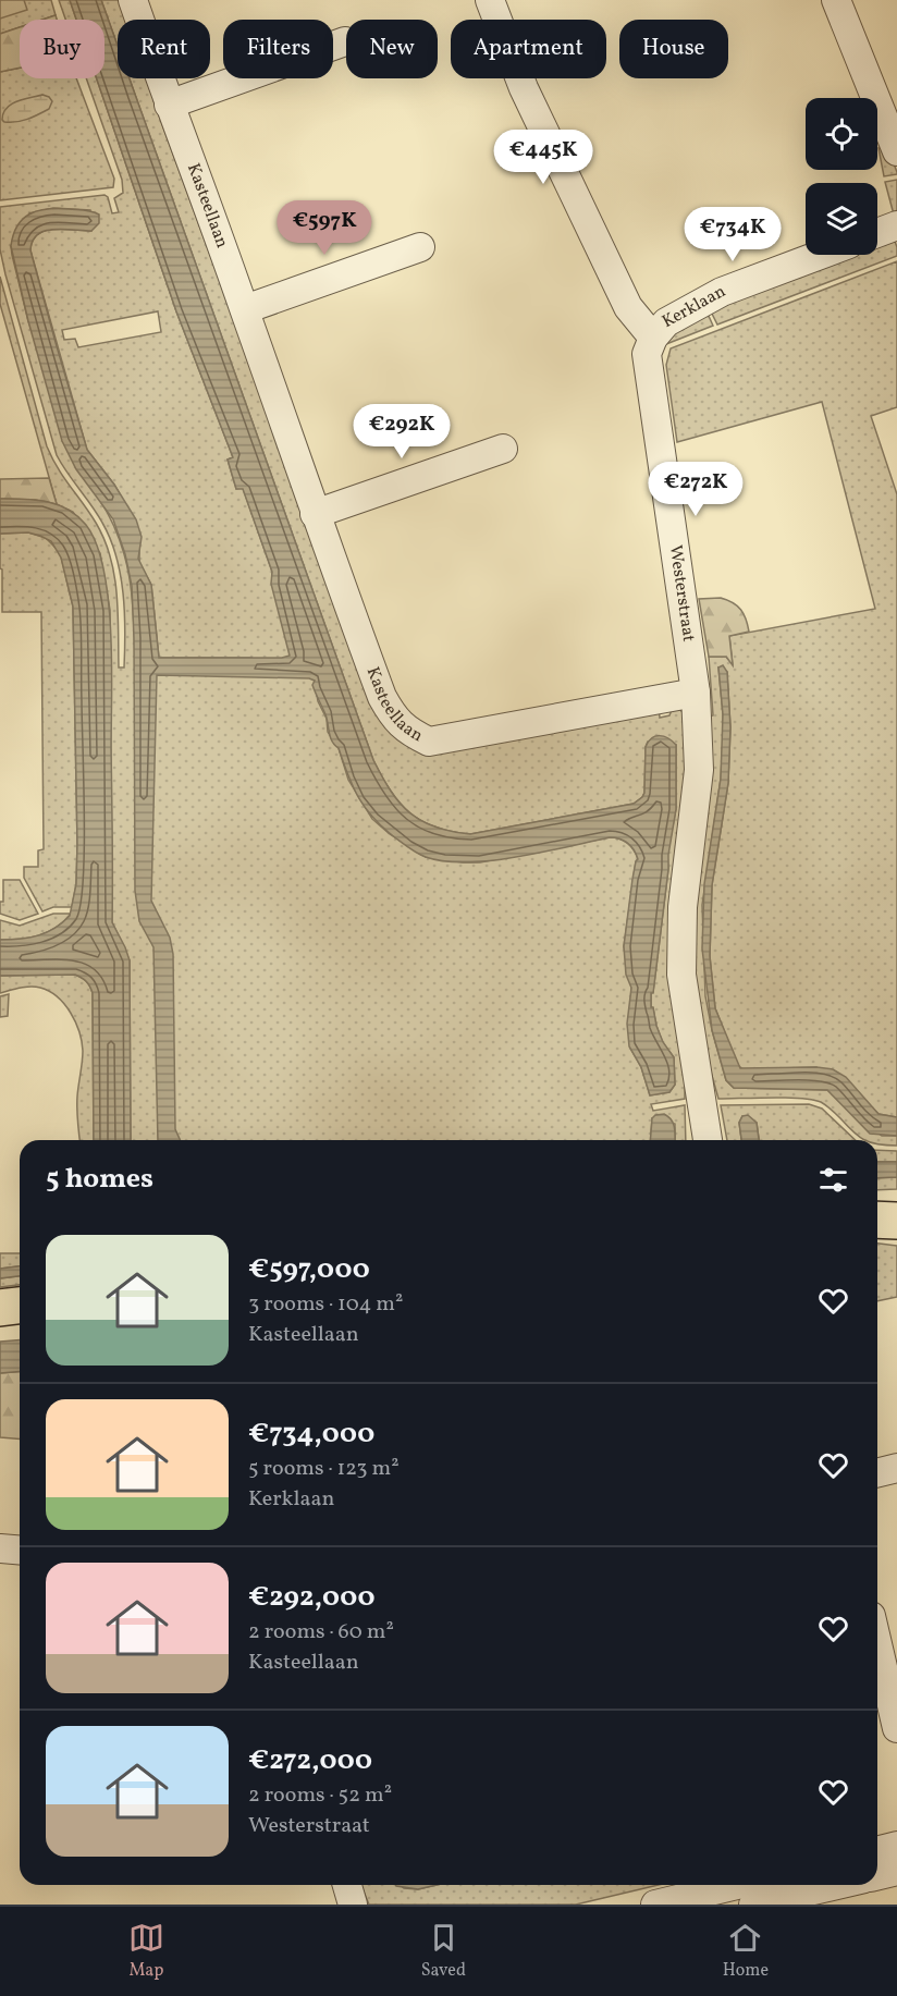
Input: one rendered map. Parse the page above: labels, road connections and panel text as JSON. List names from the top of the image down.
{
  "streets": {
    "street": ["Kasteellaan", "Kerklaan", "Westerstraat"]
  },
  "crossings": [
    ["Kasteellaan", "Westerstraat"],
    ["Kerklaan", "Westerstraat"]
  ],
  "page": {
    "chip": [
      "Buy",
      "Rent",
      "Filters",
      "New",
      "Apartment",
      "House"
    ],
    "price": [
      "€445K",
      "€597K",
      "€734K",
      "€292K",
      "€272K"
    ],
    "heading": "5 homes",
    "list": [
      {
        "name": "€597,000",
        "note": "3 rooms · 104 m² · Kasteellaan"
      },
      {
        "name": "€734,000",
        "note": "5 rooms · 123 m² · Kerklaan"
      },
      {
        "name": "€292,000",
        "note": "2 rooms · 60 m² · Kasteellaan"
      },
      {
        "name": "€272,000",
        "note": "2 rooms · 52 m² · Westerstraat"
      }
    ],
    "tabs": ["Map", "Saved", "Home"]
  }
}
